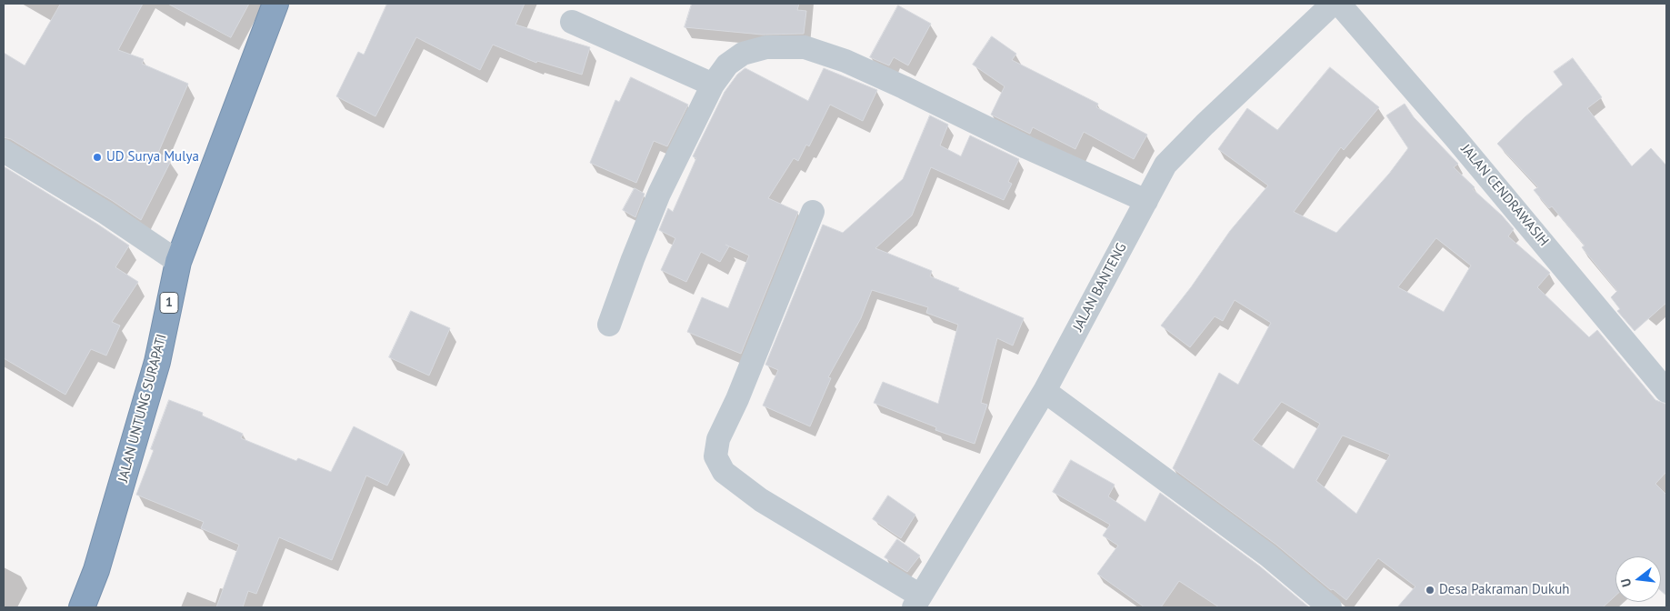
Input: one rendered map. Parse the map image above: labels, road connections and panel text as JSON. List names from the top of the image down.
{
  "streets": {
    "highway": ["1", "JALAN UNTUNG SURAPATI"],
    "street": ["JALAN CENDRAWASIH", "JALAN BANTENG"]
  },
  "places": ["UD Surya Mulya", "Desa Pakraman Dukuh"],
  "north": "left"
}
